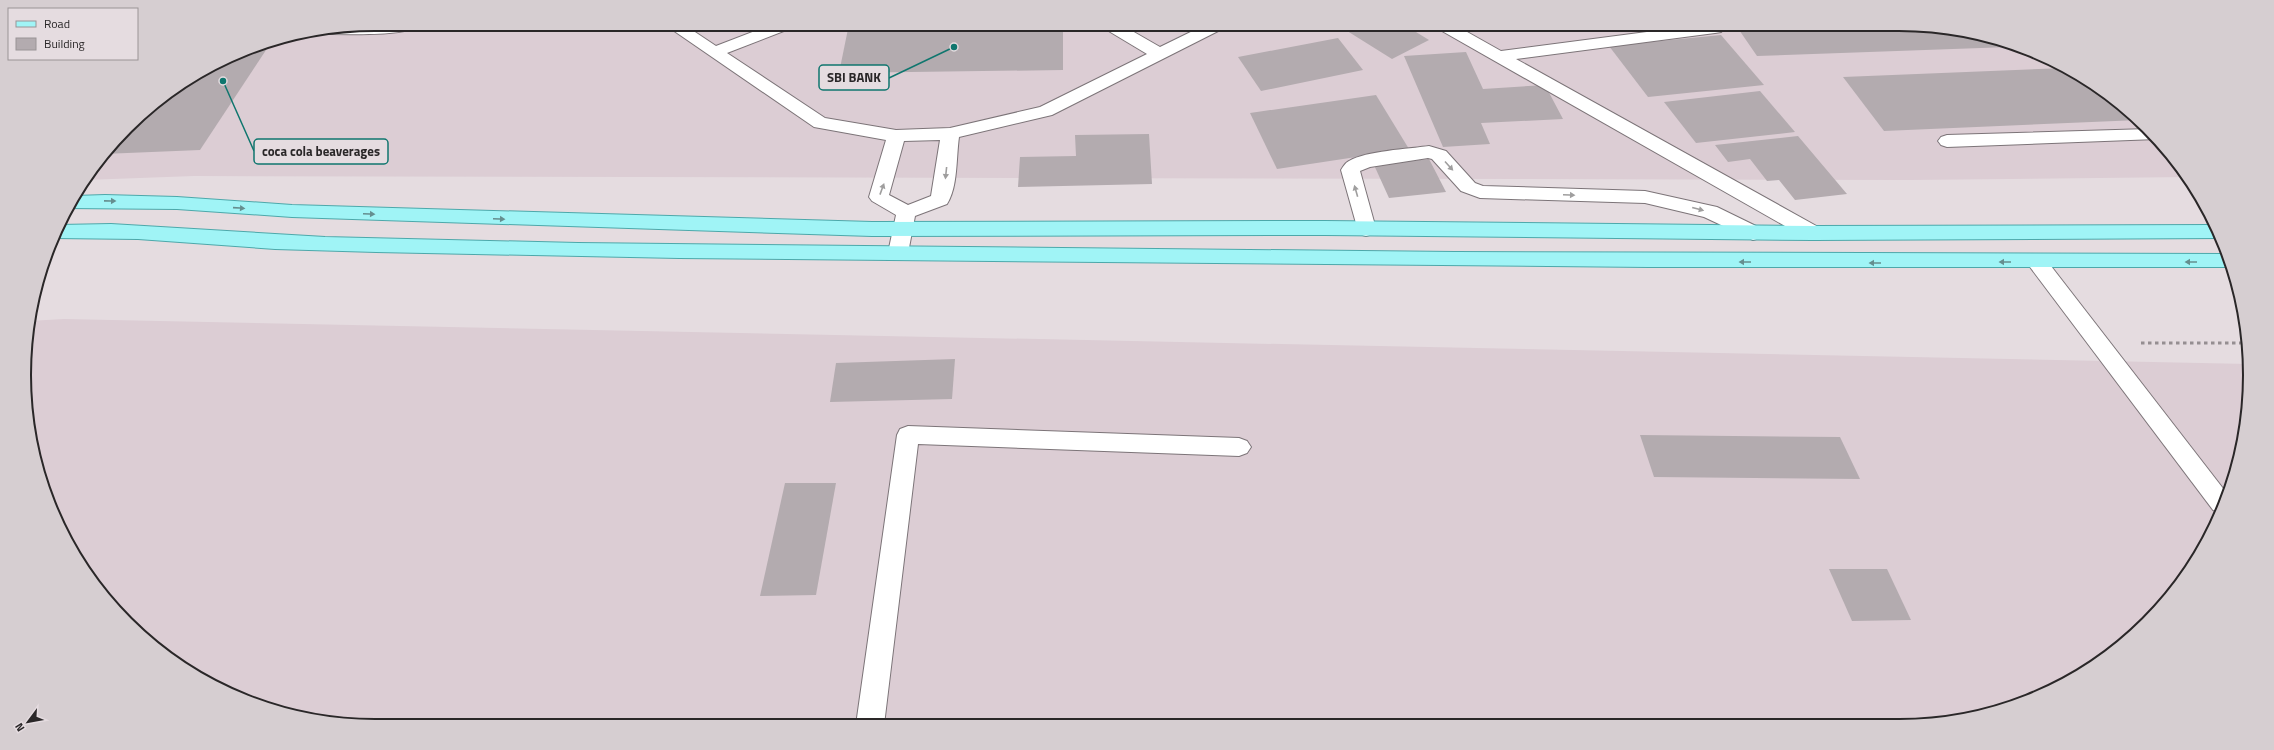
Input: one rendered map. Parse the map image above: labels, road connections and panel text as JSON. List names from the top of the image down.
{
  "places": ["SBI BANK", "coca cola beaverages"],
  "legend": ["Road", "Building"],
  "north": "bottom left"
}
